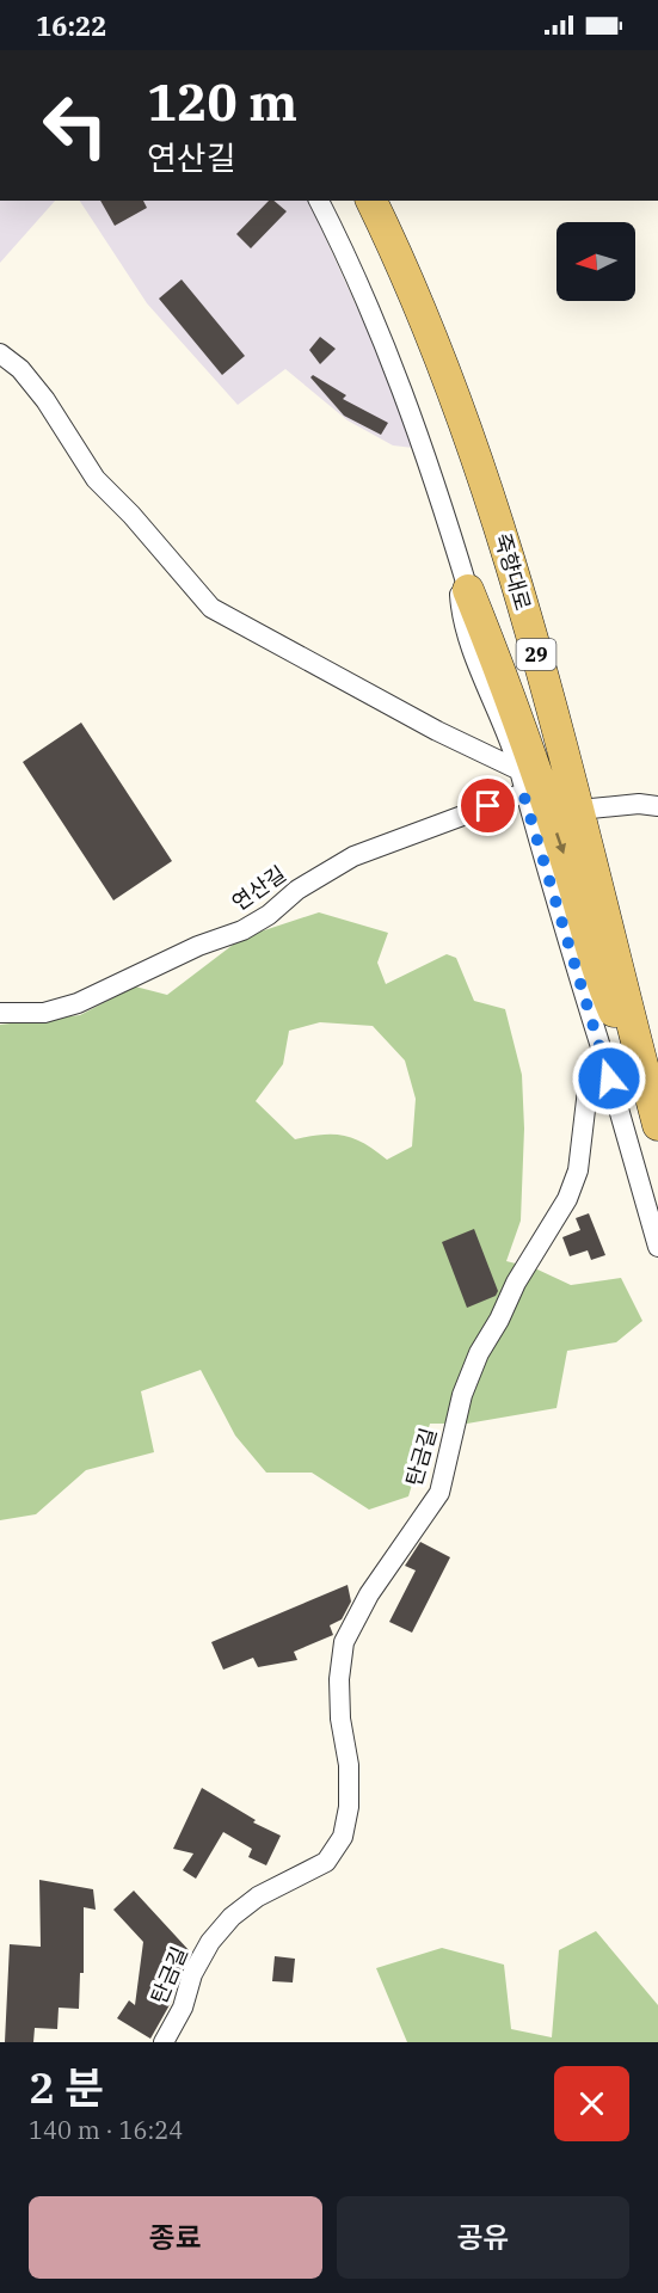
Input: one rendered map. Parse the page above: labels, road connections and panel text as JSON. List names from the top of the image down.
{
  "streets": {
    "main road": ["죽향대로", "29"],
    "street": ["연산길", "탄금길"]
  },
  "north": "left",
  "page": {
    "status": "16:22",
    "turn": ["120 m", "연산길"],
    "heading": ["2 분", "140 m · 16:24"],
    "buttons": ["종료", "공유"]
  }
}
